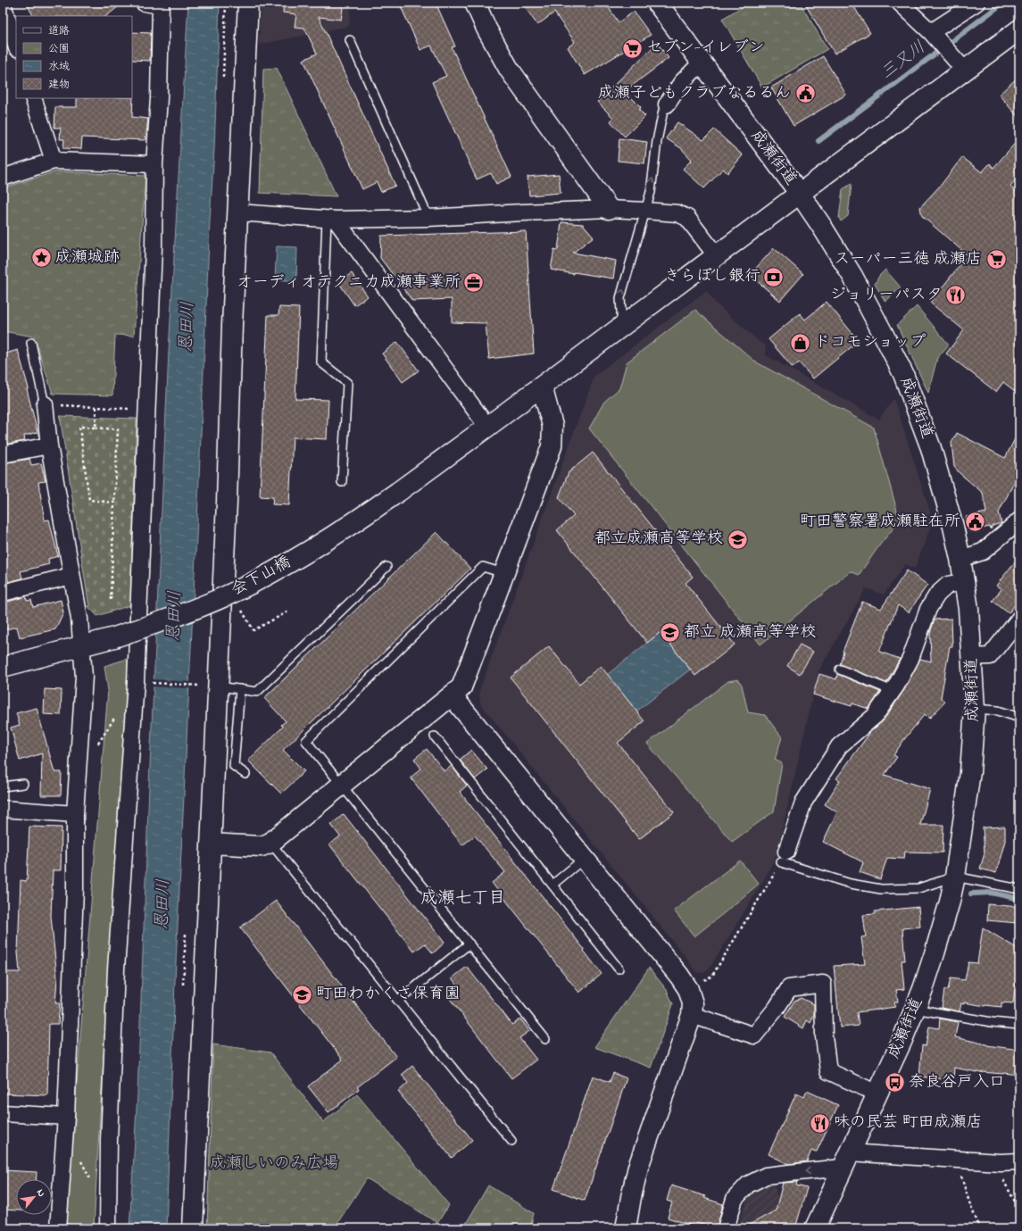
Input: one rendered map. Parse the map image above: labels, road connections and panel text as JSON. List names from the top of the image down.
{
  "streets": {
    "street": ["成瀬街道", "会下山橋"]
  },
  "crossings": [
    ["成瀬街道", "会下山橋"]
  ],
  "districts": ["成瀬七丁目"],
  "water": ["三又川", "恩田川"],
  "parks": ["成瀬しいのみ広場"],
  "places": {
    "supermarket": ["セブン-イレブン", "スーパー三徳 成瀬店"],
    "public building": ["成瀬子どもクラブなるるん", "町田警察署成瀬駐在所"],
    "place": ["成瀬城跡"],
    "bank": ["きらぼし銀行"],
    "office": ["オーディオテクニカ成瀬事業所"],
    "restaurant": ["ジョリーパスタ", "味の民芸 町田成瀬店"],
    "shop": ["ドコモショップ"],
    "school or university": ["都立成瀬高等学校", "都立 成瀬高等学校", "町田わかくさ保育園"],
    "bus stop": ["奈良谷戸入口"]
  },
  "legend": [
    "道路",
    "公園",
    "水域",
    "建物"
  ],
  "north": "top right"
}
